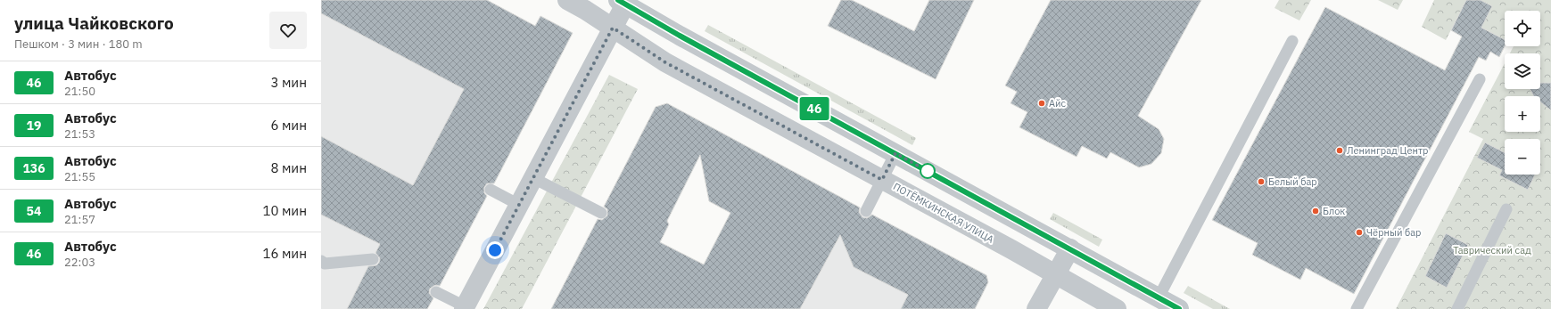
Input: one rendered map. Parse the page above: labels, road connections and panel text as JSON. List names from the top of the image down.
{
  "streets": {
    "street": ["ПОТЁМКИНСКАЯ УЛИЦА"]
  },
  "parks": ["Таврический сад"],
  "places": [
    "Айс",
    "Ленинград Центр",
    "Белый бар",
    "Блок",
    "Чёрный бар"
  ],
  "lines": ["bus line 46"],
  "page": {
    "heading": ["улица Чайковского", "Пешком · 3 мин · 180 m"],
    "on_map": "46",
    "map_buttons": ["+", "−"],
    "list": [
      {
        "mark": "46",
        "name": "Автобус",
        "note": "21:50",
        "value": "3 мин"
      },
      {
        "mark": "19",
        "name": "Автобус",
        "note": "21:53",
        "value": "6 мин"
      },
      {
        "mark": "136",
        "name": "Автобус",
        "note": "21:55",
        "value": "8 мин"
      },
      {
        "mark": "54",
        "name": "Автобус",
        "note": "21:57",
        "value": "10 мин"
      },
      {
        "mark": "46",
        "name": "Автобус",
        "note": "22:03",
        "value": "16 мин"
      }
    ]
  }
}
